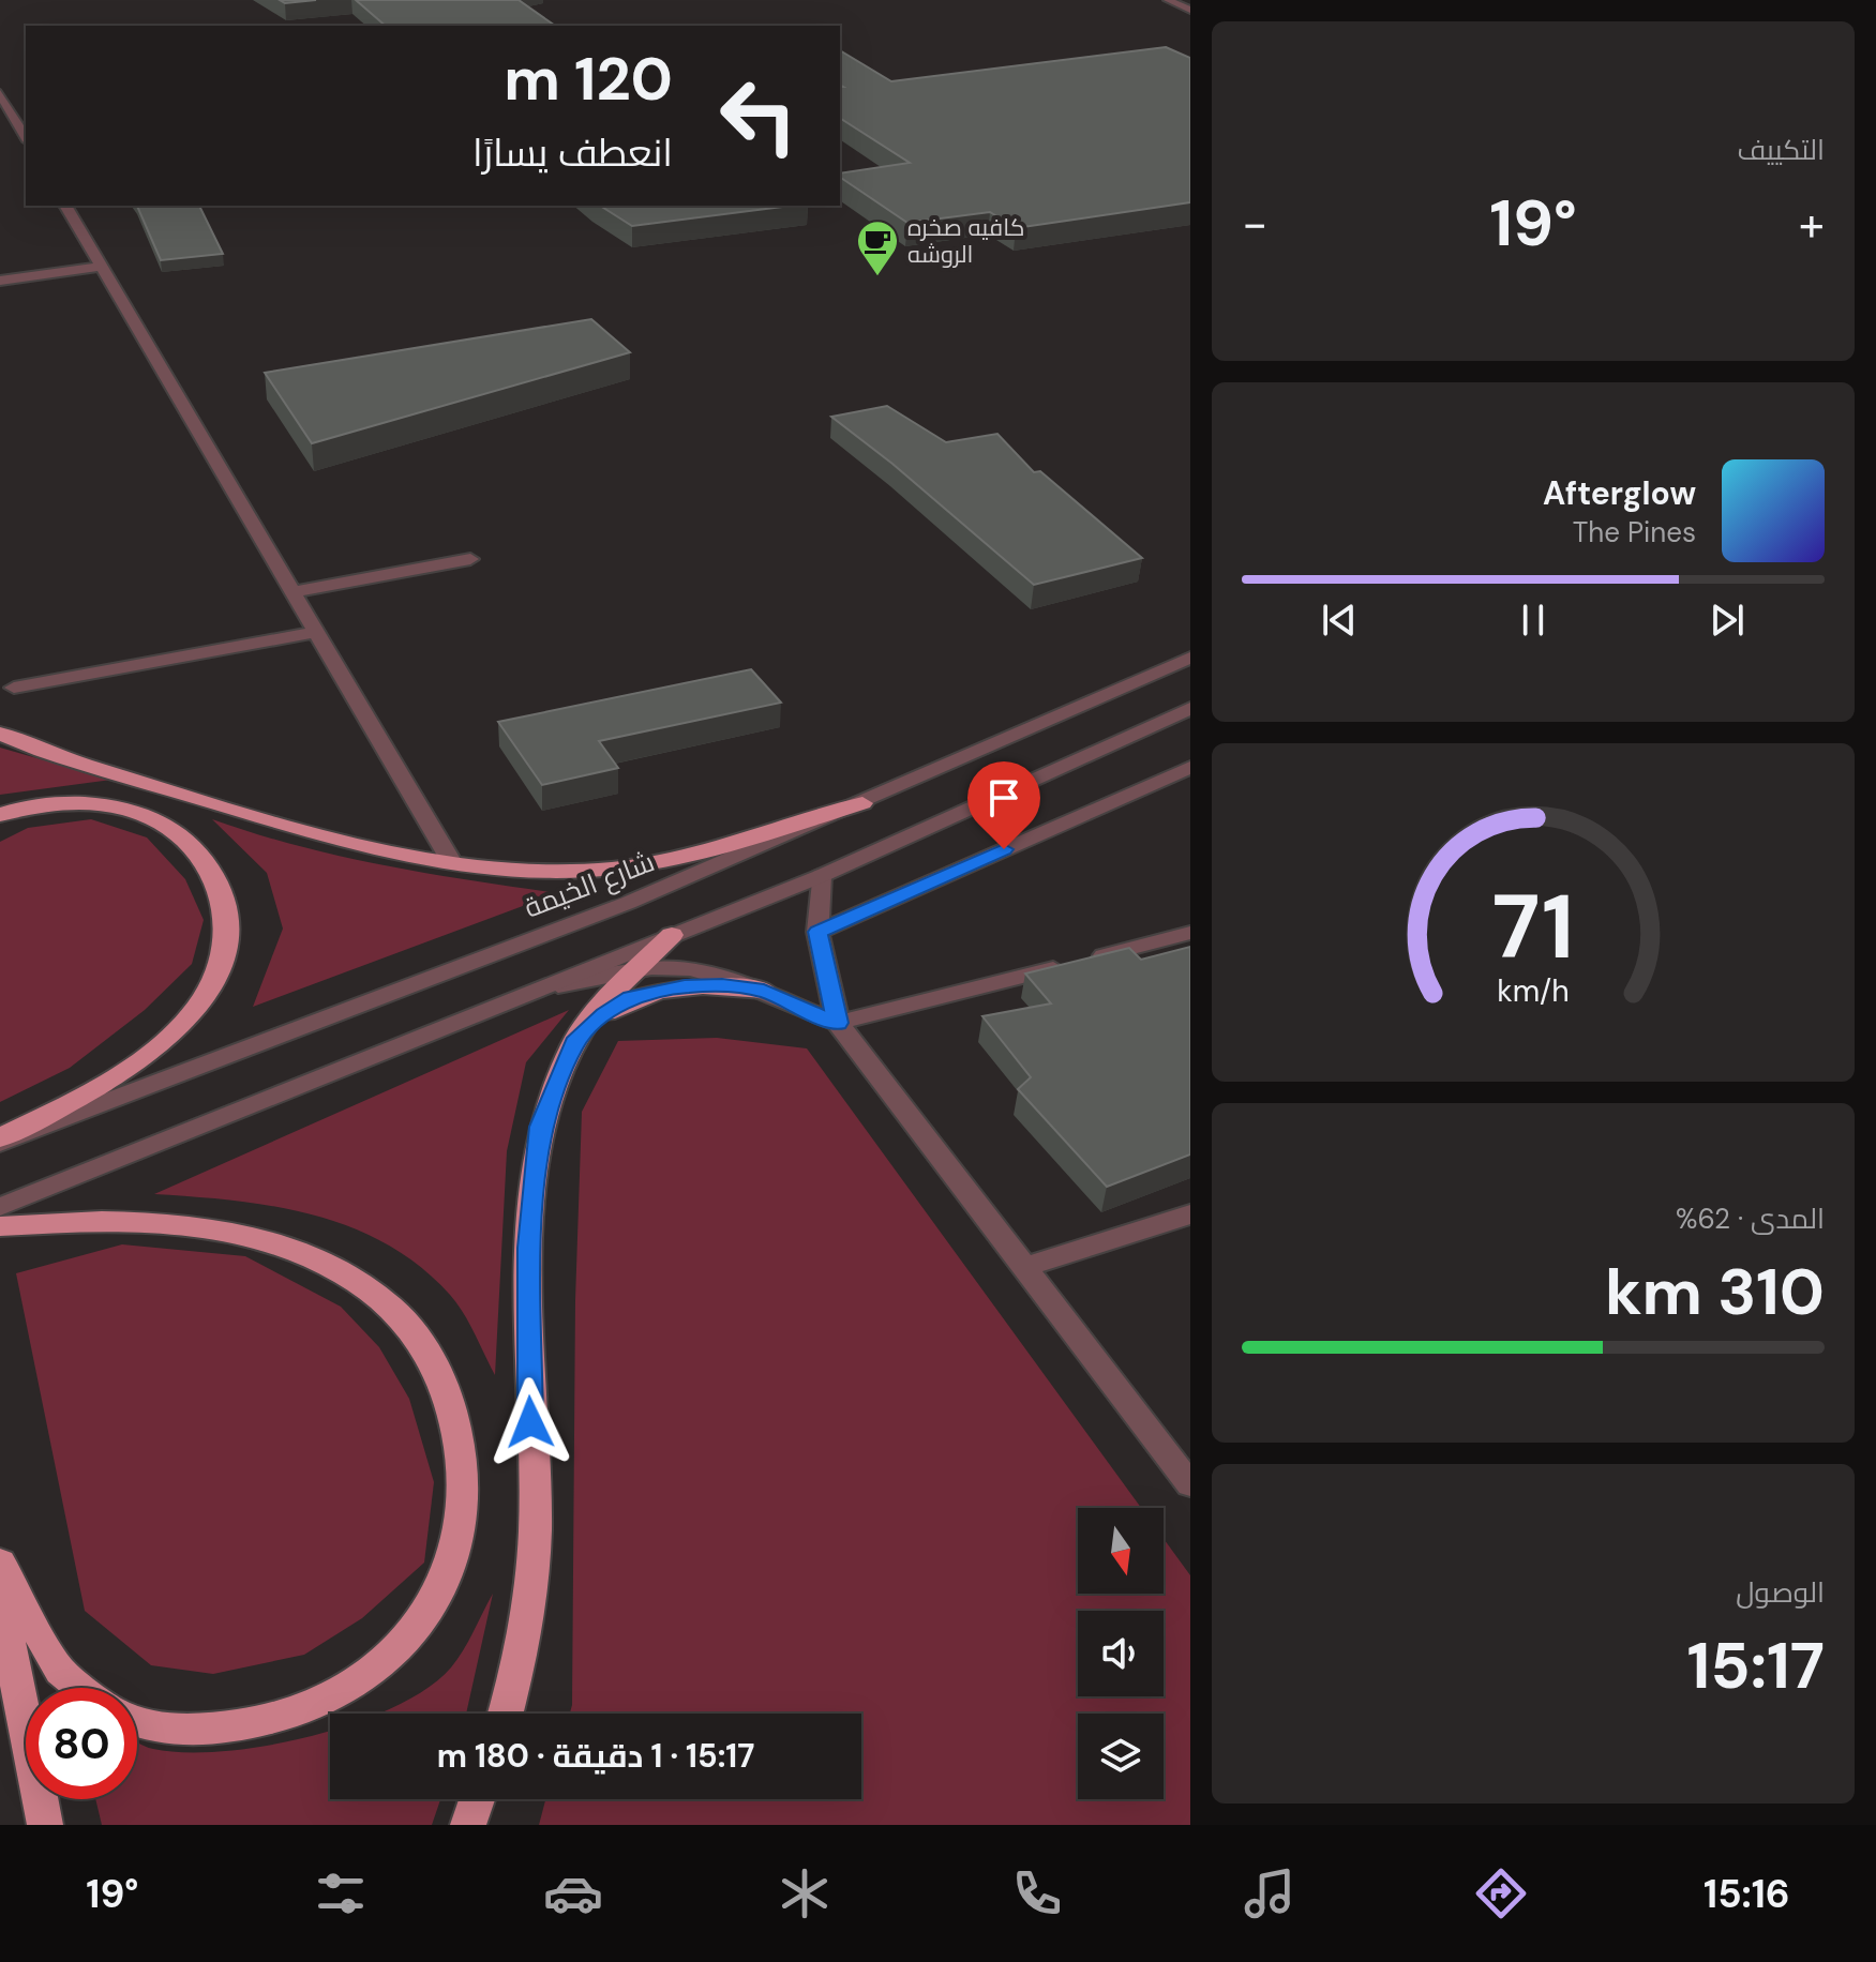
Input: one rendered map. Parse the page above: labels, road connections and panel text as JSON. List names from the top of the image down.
{
  "streets": {
    "street": ["شارع الخيمة"]
  },
  "places": {
    "cafe": ["كافيه صخره الروشه"]
  },
  "north": "bottom",
  "page": {
    "tile": [
      "التكييف",
      ["المدى · 62%", "310 km"],
      ["الوصول", "15:17"]
    ],
    "turn": ["120 m", "انعطف يسارًا"],
    "heat": ["−", "19°", "+"],
    "song": ["Afterglow", "The Pines"],
    "limit": "80",
    "trip": "15:17 · 1 دقيقة · 180 m",
    "tabs": ["15:16", "19°"],
    "gauge": ["71", "km/h"]
  }
}
